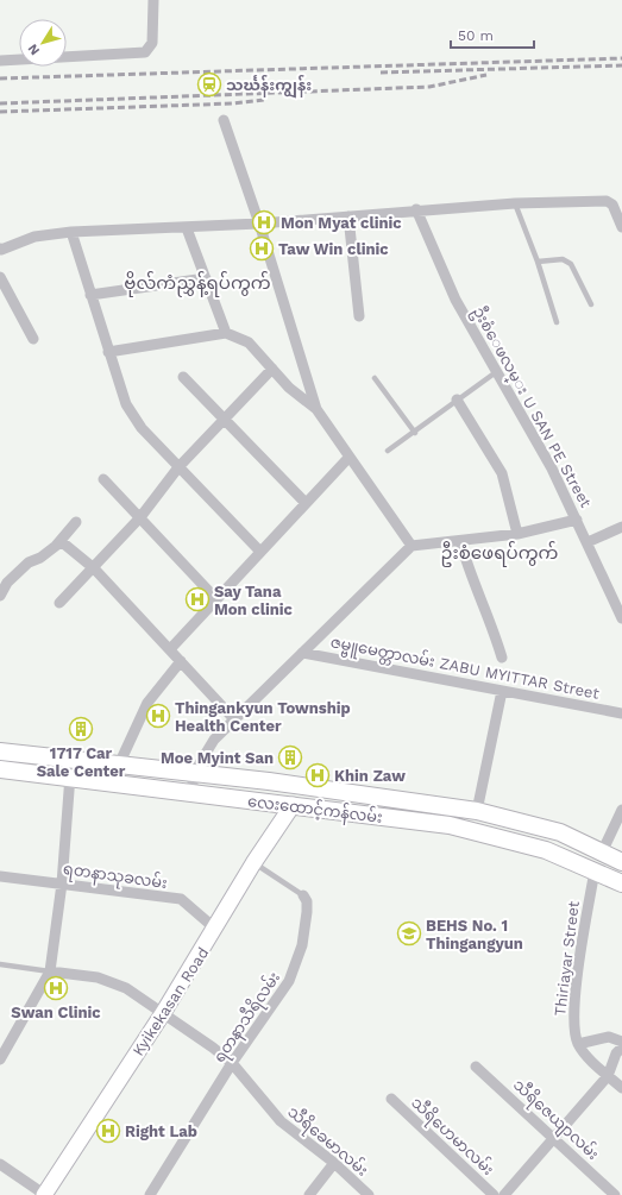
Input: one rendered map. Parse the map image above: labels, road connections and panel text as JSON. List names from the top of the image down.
{
  "streets": {
    "main road": ["လေးထောင့်ကန်လမ်း"],
    "street": [
      "ဦးစံေဖလမ္း U SAN PE Street",
      "ဇမ္ဗူမေတ္တာလမ်း ZABU MYITTAR Street",
      "ရတနာသုခလမ်း",
      "Thiriayar Street",
      "Kyikekasan Road",
      "ရတနာသီရိလမ်း",
      "သီရိဇေယျာလမ်း",
      "သီရိဟေမာလမ်း",
      "သီရိခေမာလမ်း"
    ]
  },
  "crossings": [
    ["လေးထောင့်ကန်လမ်း", "Thiriayar Street"],
    ["လေးထောင့်ကန်လမ်း", "Kyikekasan Road"],
    ["ရတနာသုခလမ်း", "Kyikekasan Road"],
    ["Kyikekasan Road", "ရတနာသီရိလမ်း"],
    ["Kyikekasan Road", "သီရိခေမာလမ်း"],
    ["ရတနာသီရိလမ်း", "သီရိခေမာလမ်း"]
  ],
  "districts": ["ဗိုလ်ကံညွှန့်ရပ်ကွက်", "ဦးစံဖေရပ်ကွက်"],
  "places": {
    "station": ["သင်္ဃန်းကျွန်း"],
    "hospital": [
      "Mon Myat clinic",
      "Taw Win clinic",
      "Say Tana Mon clinic",
      "Thingankyun Township Health Center",
      "Khin Zaw",
      "Swan Clinic",
      "Right Lab"
    ],
    "building": ["1717 Car Sale Center", "Moe Myint San"],
    "school or university": ["BEHS No. 1 Thingangyun"]
  },
  "scale_bar": "50 m",
  "north": "bottom left"
}
